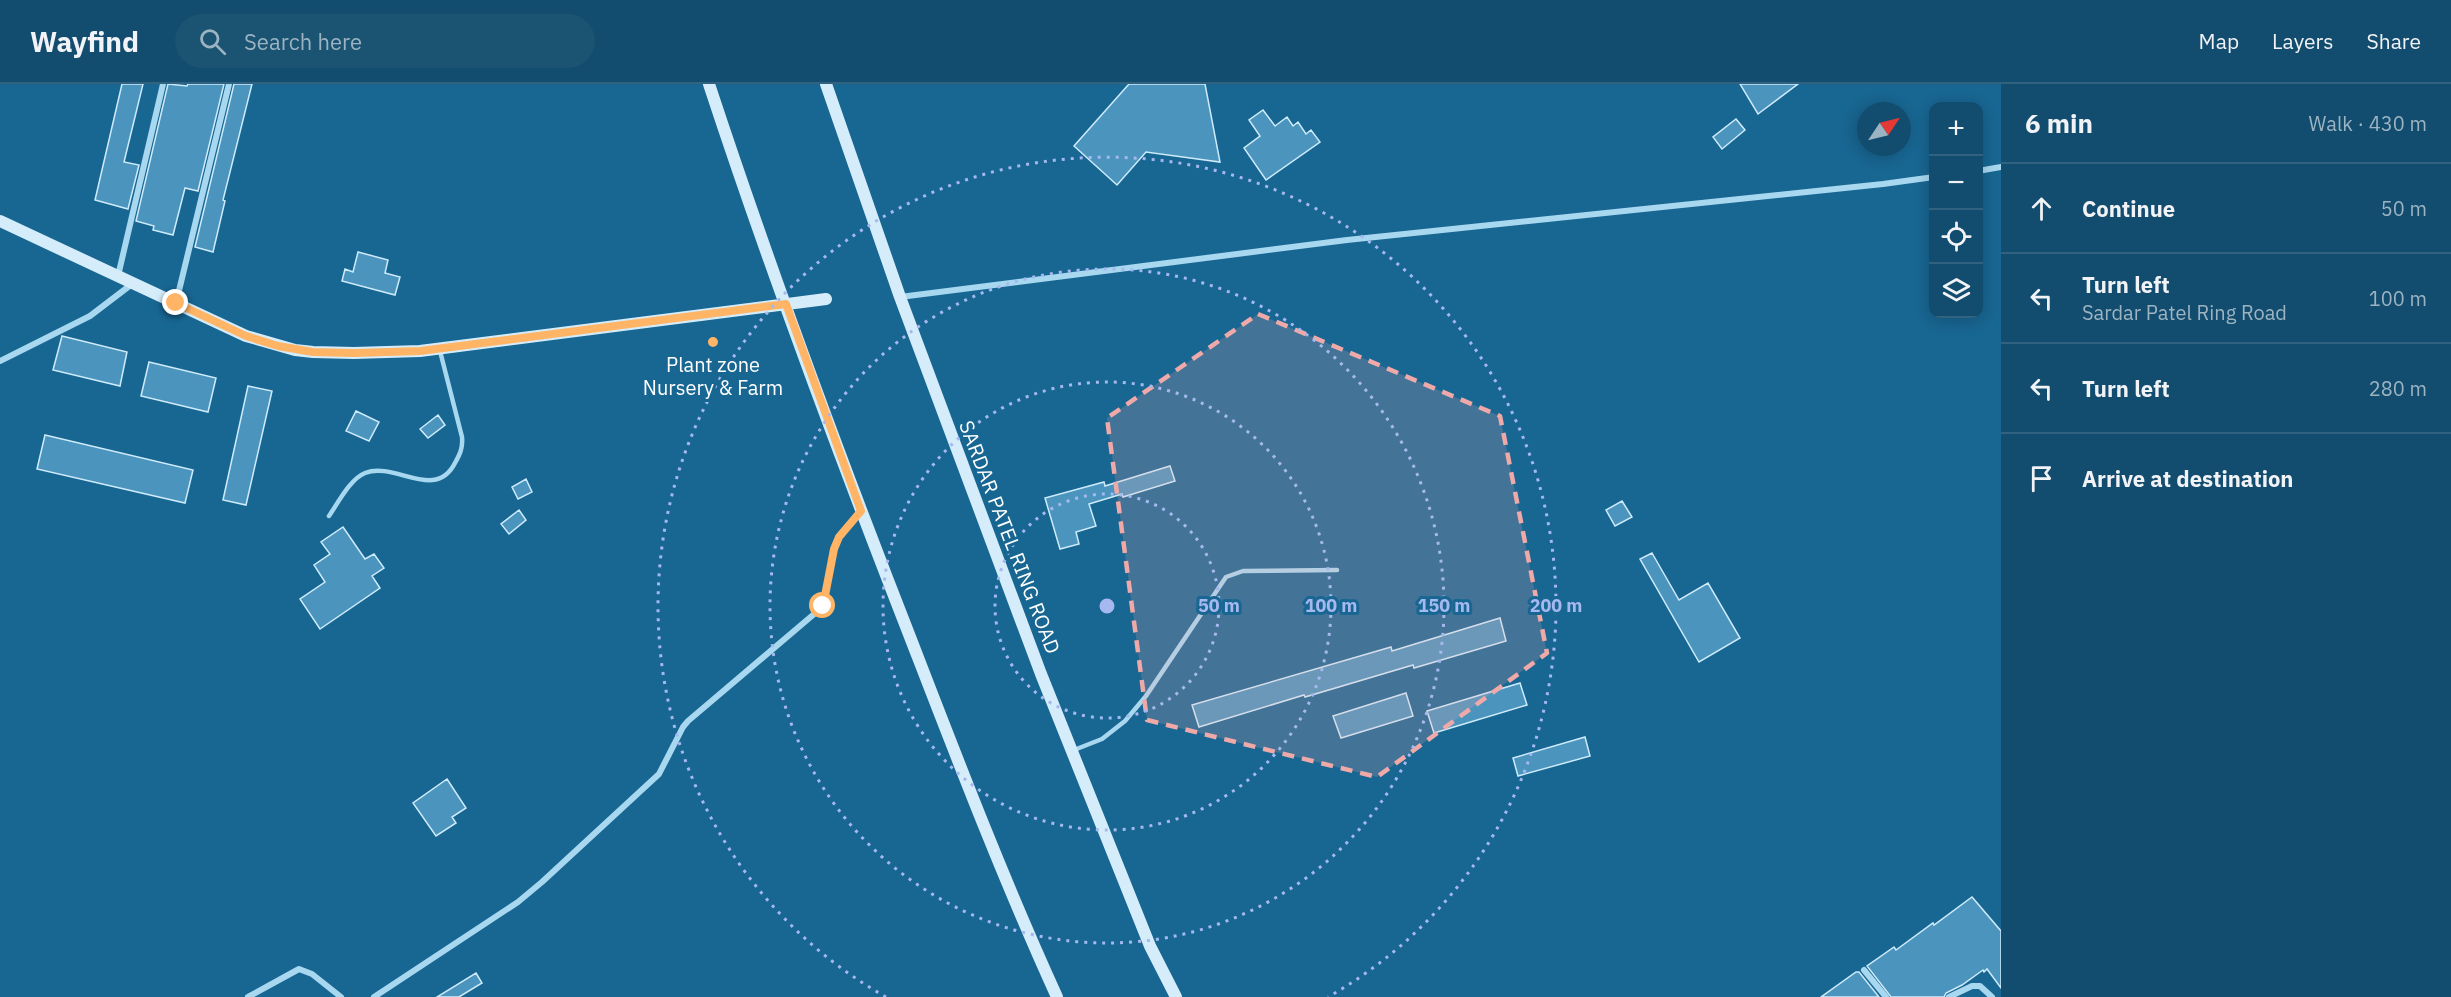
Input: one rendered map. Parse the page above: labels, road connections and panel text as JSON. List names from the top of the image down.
{
  "streets": {
    "street": ["SARDAR PATEL RING ROAD"]
  },
  "places": ["Plant zone Nursery & Farm"],
  "north": "top right",
  "page": {
    "header": "Wayfind",
    "search": "Search here",
    "nav": ["Map", "Layers", "Share"],
    "heading": ["6 min", "Walk · 430 m"],
    "map_buttons": ["+", "−"],
    "list": [
      ["Continue", "50 m"],
      ["Turn left", "Sardar Patel Ring Road", "100 m"],
      ["Turn left", "280 m"],
      "Arrive at destination"
    ]
  },
  "rings": [
    "50 m",
    "100 m",
    "150 m",
    "200 m"
  ]
}
